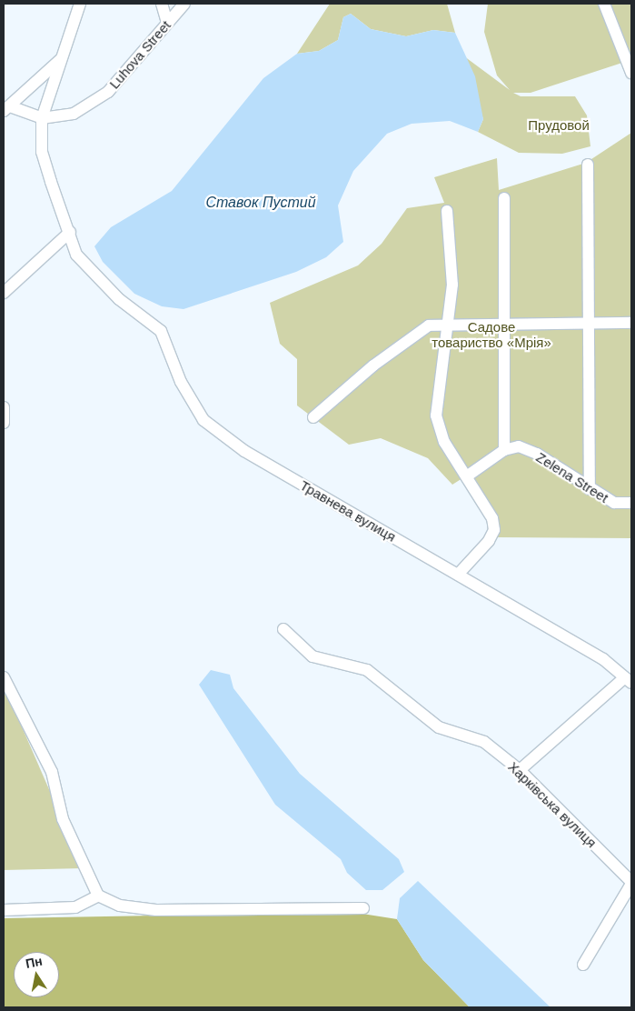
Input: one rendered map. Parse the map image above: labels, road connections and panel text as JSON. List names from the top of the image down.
{
  "streets": {
    "street": [
      "Luhova Street",
      "Zelena Street",
      "Травнева вулиця",
      "Харківська вулиця"
    ]
  },
  "crossings": [
    ["Luhova Street", "Травнева вулиця"]
  ],
  "water": ["Ставок Пустий"],
  "parks": ["Прудовой", "Садове товариство «Мрія»"],
  "north": "top"
}
